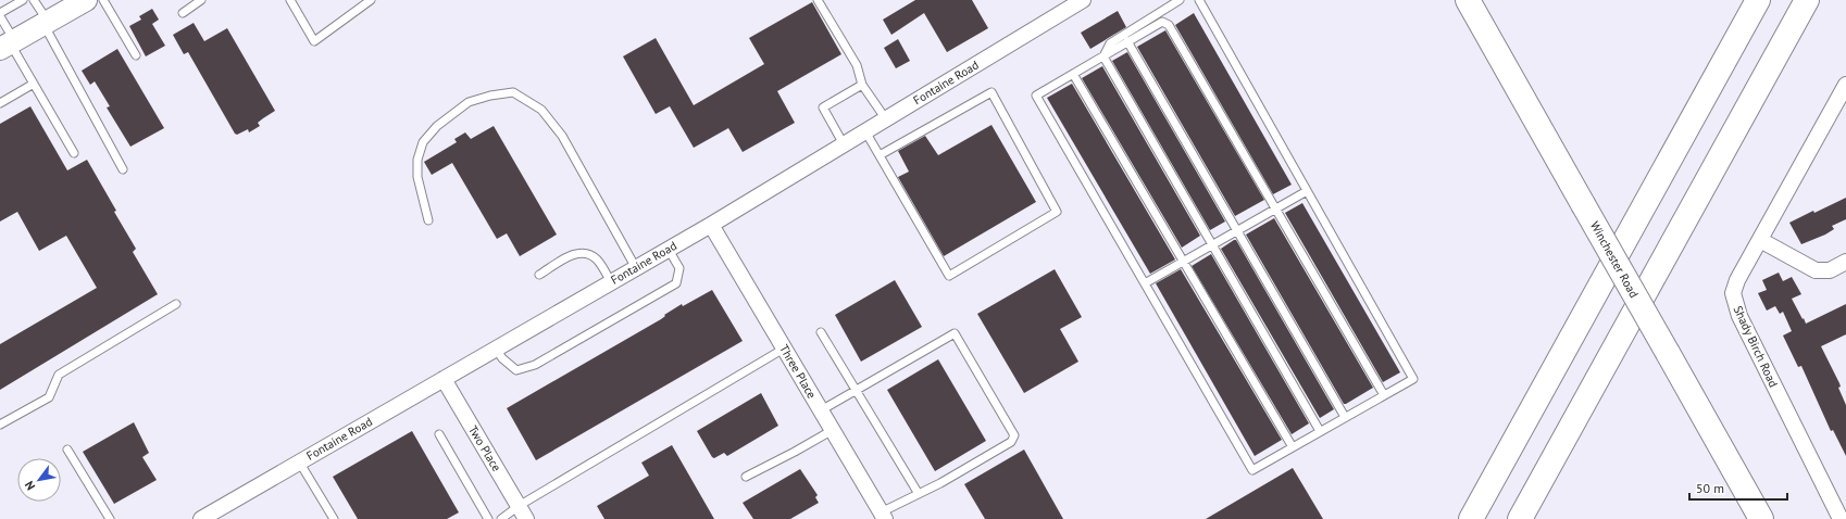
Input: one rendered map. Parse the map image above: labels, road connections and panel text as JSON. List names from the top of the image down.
{
  "streets": {
    "main road": ["Winchester Road"],
    "street": [
      "Fontaine Road",
      "Shady Birch Road",
      "Three Place",
      "Two Place"
    ]
  },
  "crossings": [
    ["Fontaine Road", "Three Place"],
    ["Fontaine Road", "Two Place"]
  ],
  "scale_bar": "50 m",
  "north": "bottom left"
}
